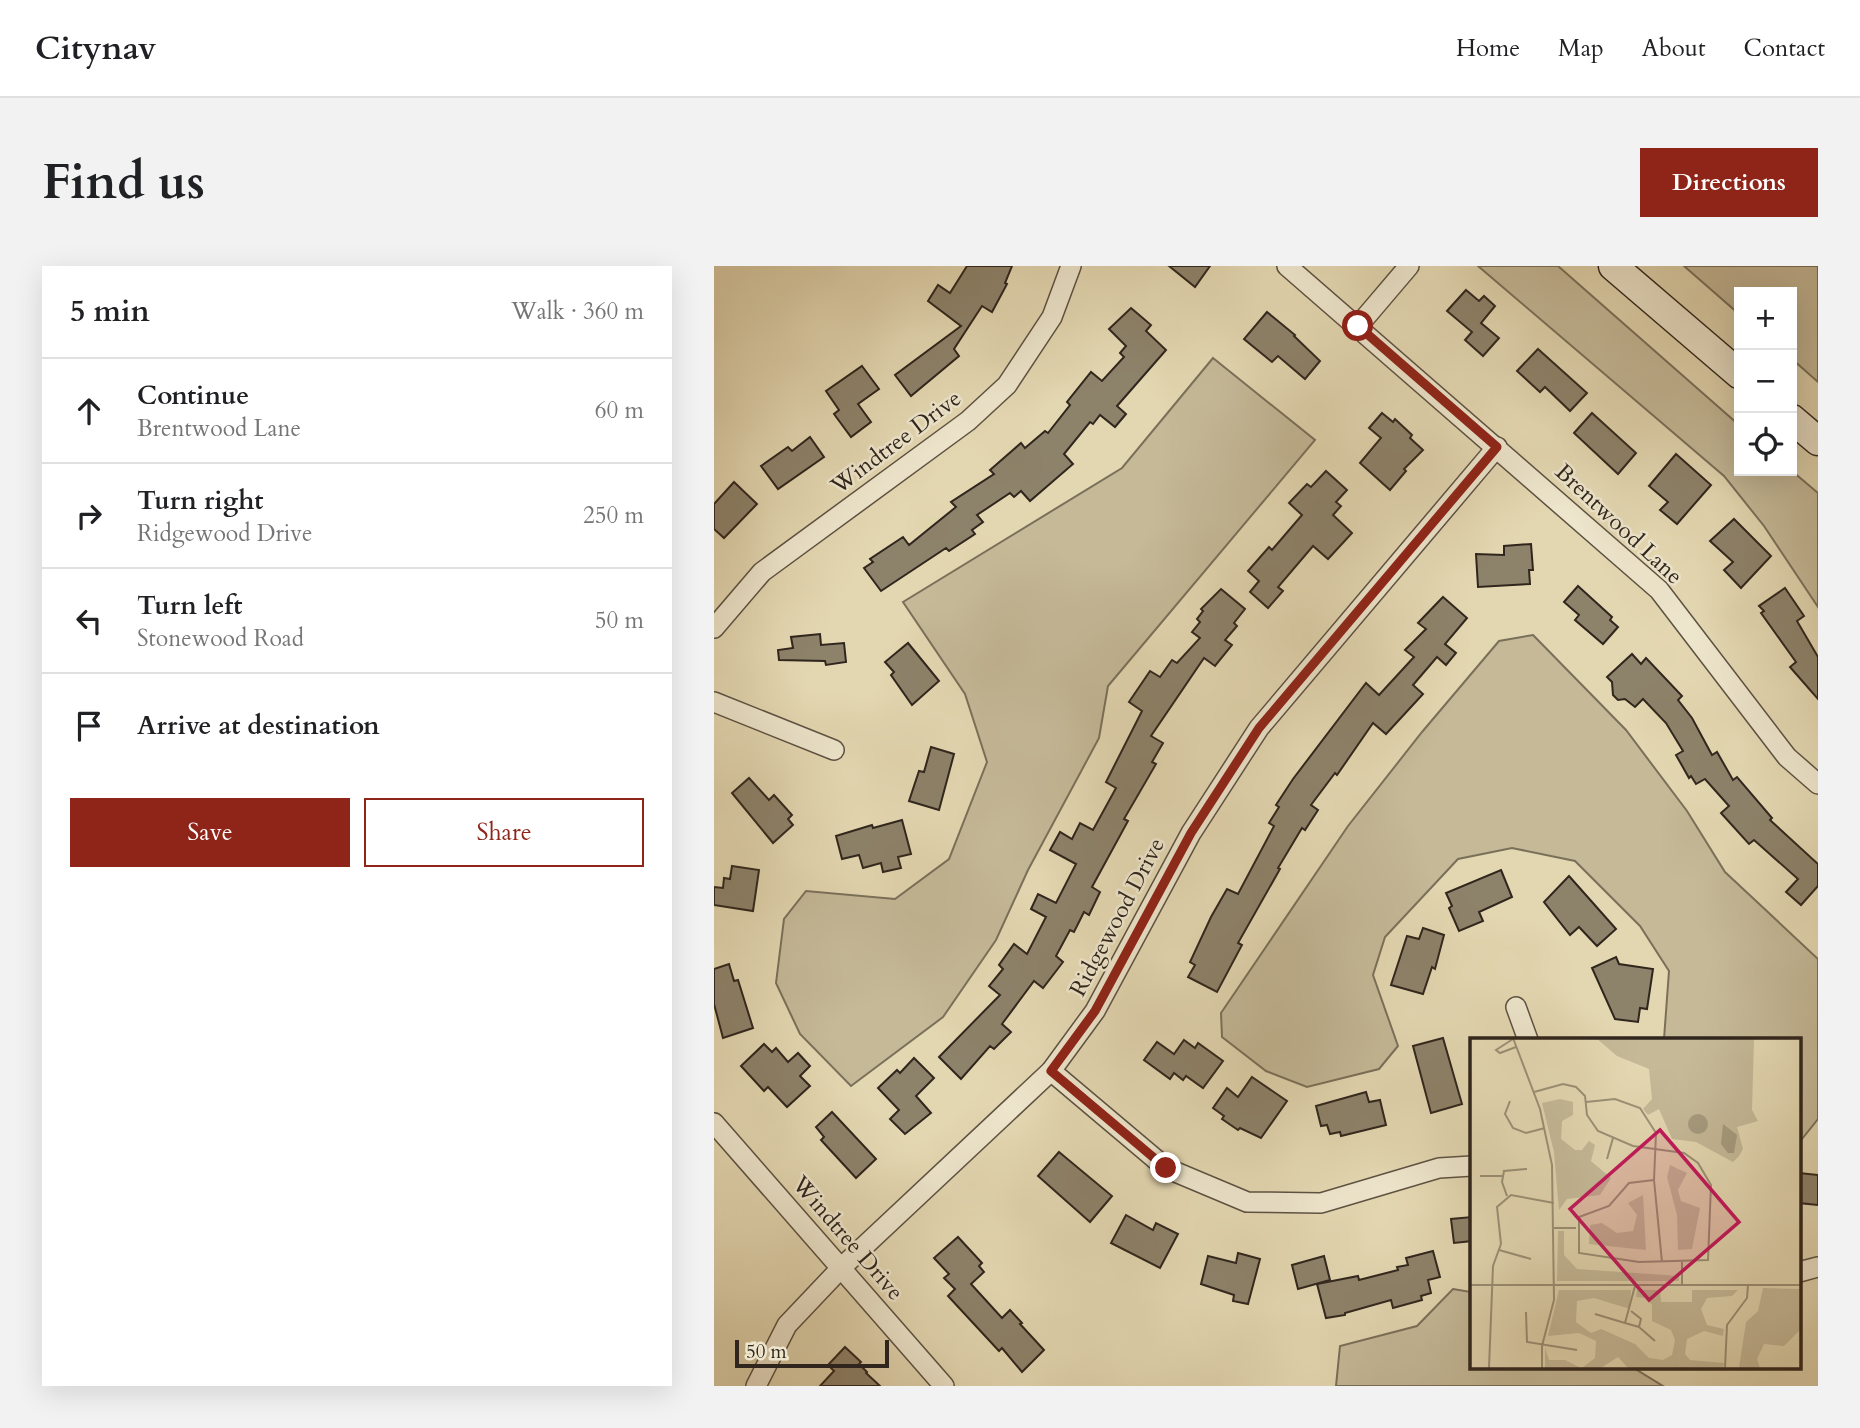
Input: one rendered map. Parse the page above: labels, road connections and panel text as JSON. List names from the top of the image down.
{
  "streets": {
    "street": ["Windtree Drive", "Brentwood Lane", "Ridgewood Drive"]
  },
  "crossings": [
    ["Windtree Drive", "Ridgewood Drive"],
    ["Brentwood Lane", "Ridgewood Drive"]
  ],
  "scale_bar": "50 m",
  "page": {
    "header": "Citynav",
    "nav": [
      "Home",
      "Map",
      "About",
      "Contact"
    ],
    "buttons": [
      "Directions",
      ["Save", "Share"]
    ],
    "title": "Find us",
    "heading": ["5 min", "Walk · 360 m"],
    "map_buttons": ["+", "−"],
    "list": [
      ["Continue", "Brentwood Lane", "60 m"],
      ["Turn right", "Ridgewood Drive", "250 m"],
      ["Turn left", "Stonewood Road", "50 m"],
      "Arrive at destination"
    ],
    "scale": "50 m"
  }
}
